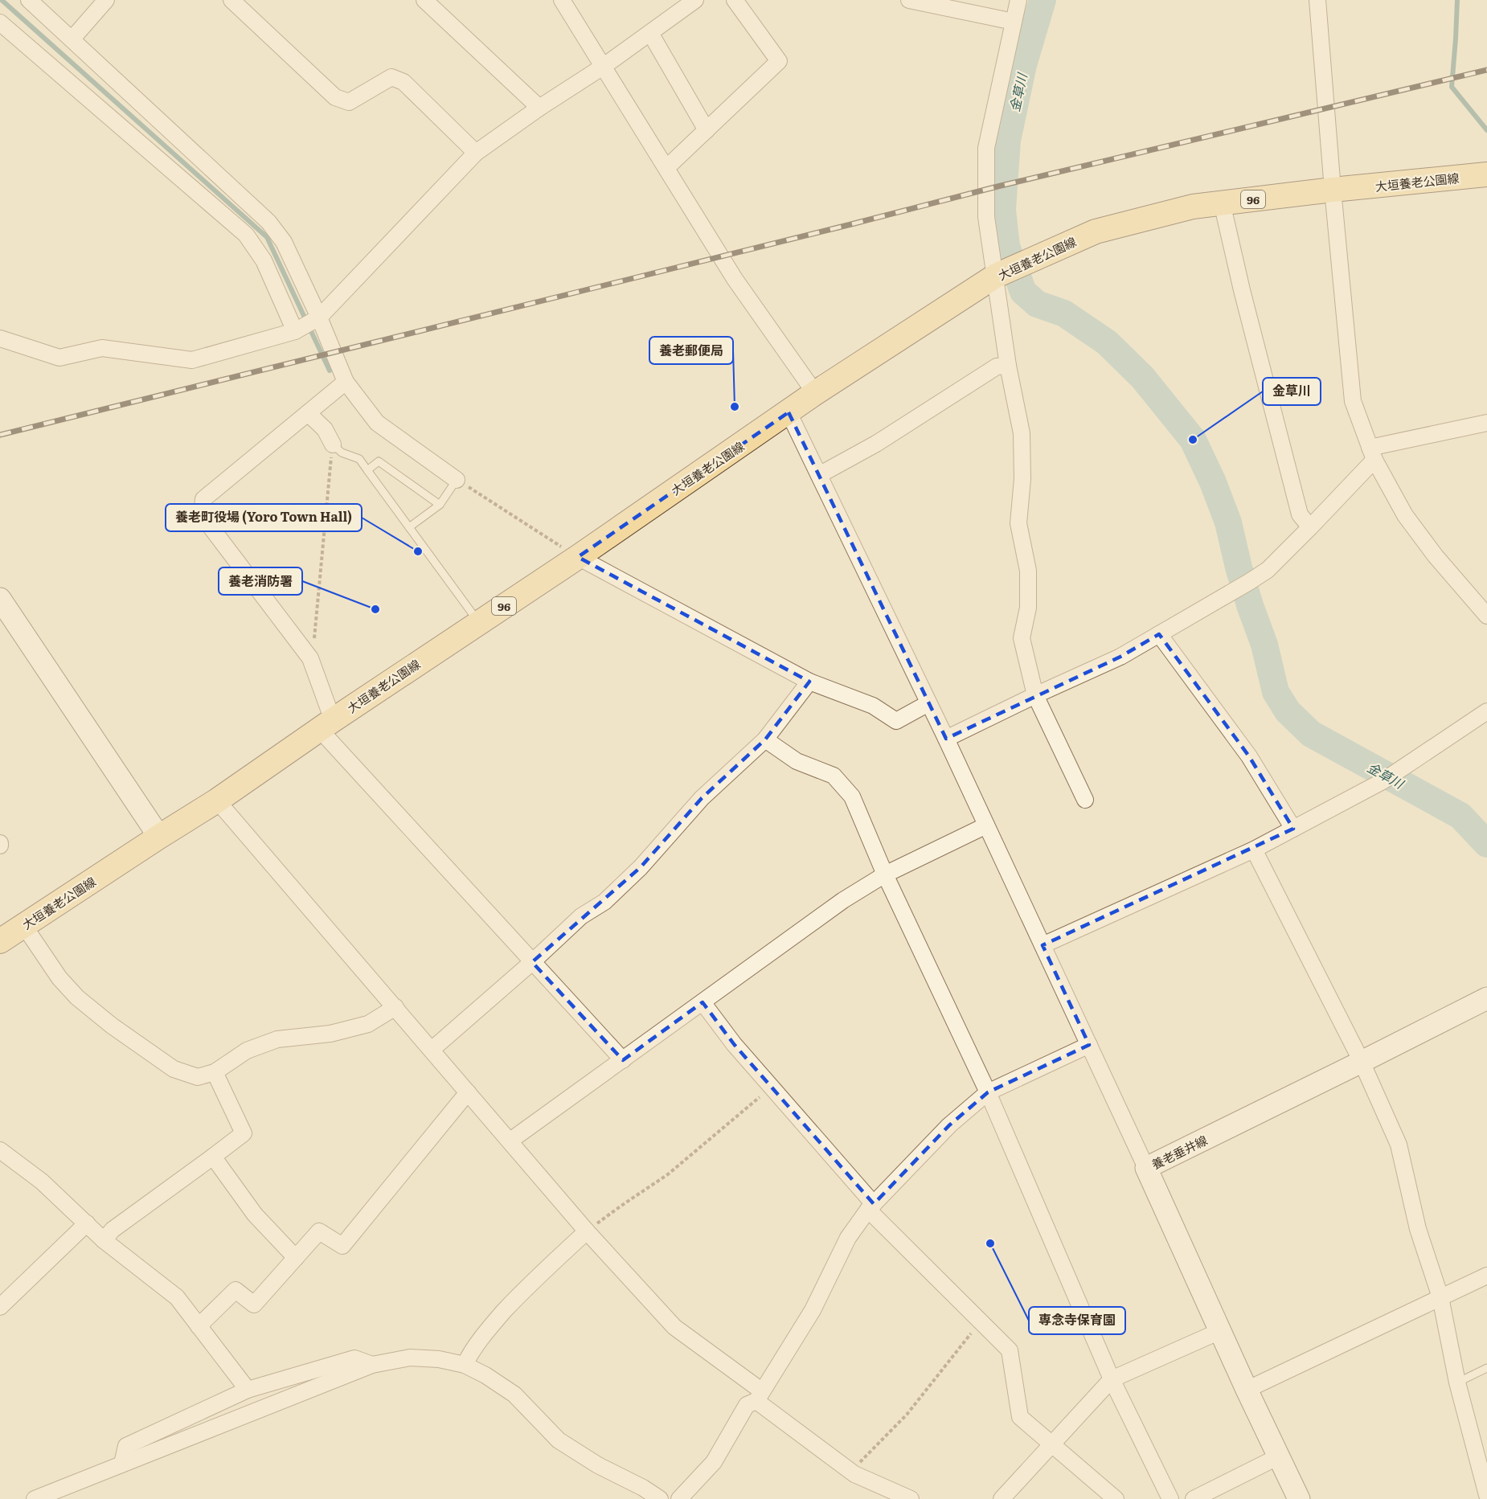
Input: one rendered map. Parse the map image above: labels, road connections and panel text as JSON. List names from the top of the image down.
{
  "streets": {
    "main road": ["大垣養老公園線", "96", "養老垂井線"]
  },
  "water": ["金草川"],
  "places": [
    "養老郵便局",
    "金草川",
    "養老町役場 (Yoro Town Hall)",
    "養老消防署",
    "専念寺保育園"
  ]
}
